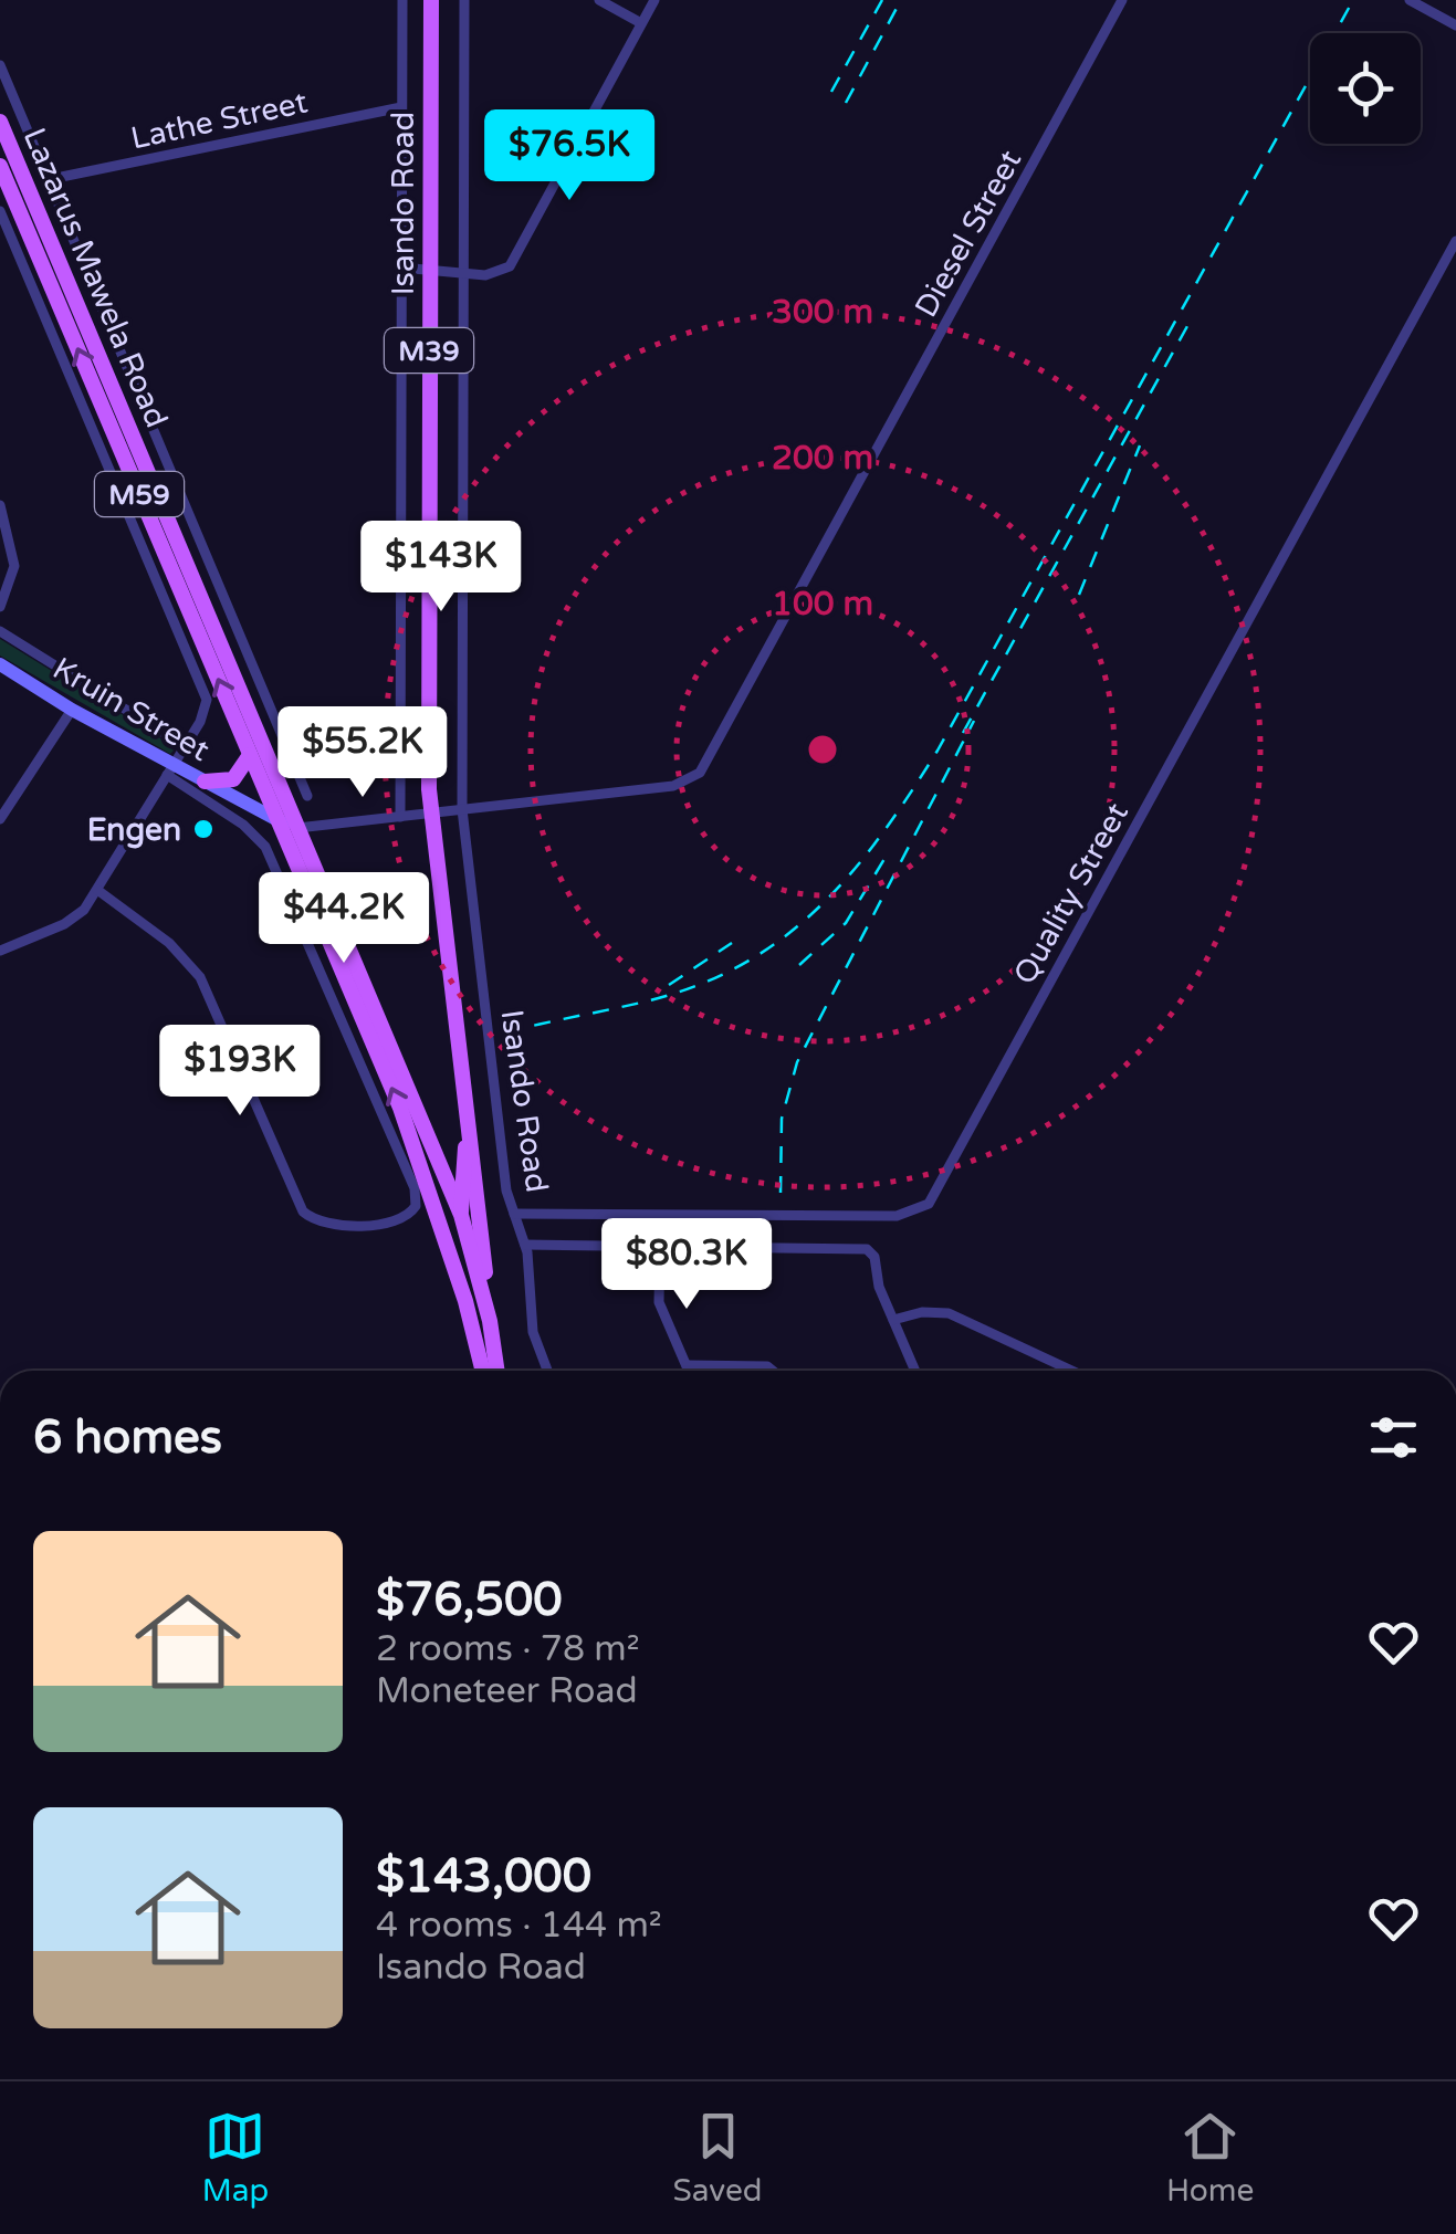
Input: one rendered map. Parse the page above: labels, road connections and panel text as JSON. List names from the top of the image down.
{
  "streets": {
    "main road": [
      "Isando Road",
      "Lazarus Mawela Road",
      "M39",
      "M59",
      "Kruin Street"
    ],
    "street": ["Lathe Street", "Diesel Street", "Quality Street"]
  },
  "crossings": [
    ["Lathe Street", "Isando Road"],
    ["Isando Road", "Diesel Street"],
    ["Isando Road", "Lazarus Mawela Road"],
    ["Isando Road", "M39"],
    ["Isando Road", "Quality Street"],
    ["Diesel Street", "Lazarus Mawela Road"],
    ["Diesel Street", "Kruin Street"],
    ["Lazarus Mawela Road", "M39"],
    ["Lazarus Mawela Road", "Kruin Street"]
  ],
  "places": ["Engen"],
  "page": {
    "price": [
      "$76.5K",
      "$143K",
      "$55.2K",
      "$44.2K",
      "$193K",
      "$80.3K"
    ],
    "heading": "6 homes",
    "list": [
      {
        "name": "$76,500",
        "note": "2 rooms · 78 m² · Moneteer Road"
      },
      {
        "name": "$143,000",
        "note": "4 rooms · 144 m² · Isando Road"
      }
    ],
    "tabs": ["Map", "Saved", "Home"]
  },
  "rings": ["300 m", "200 m", "100 m"]
}
